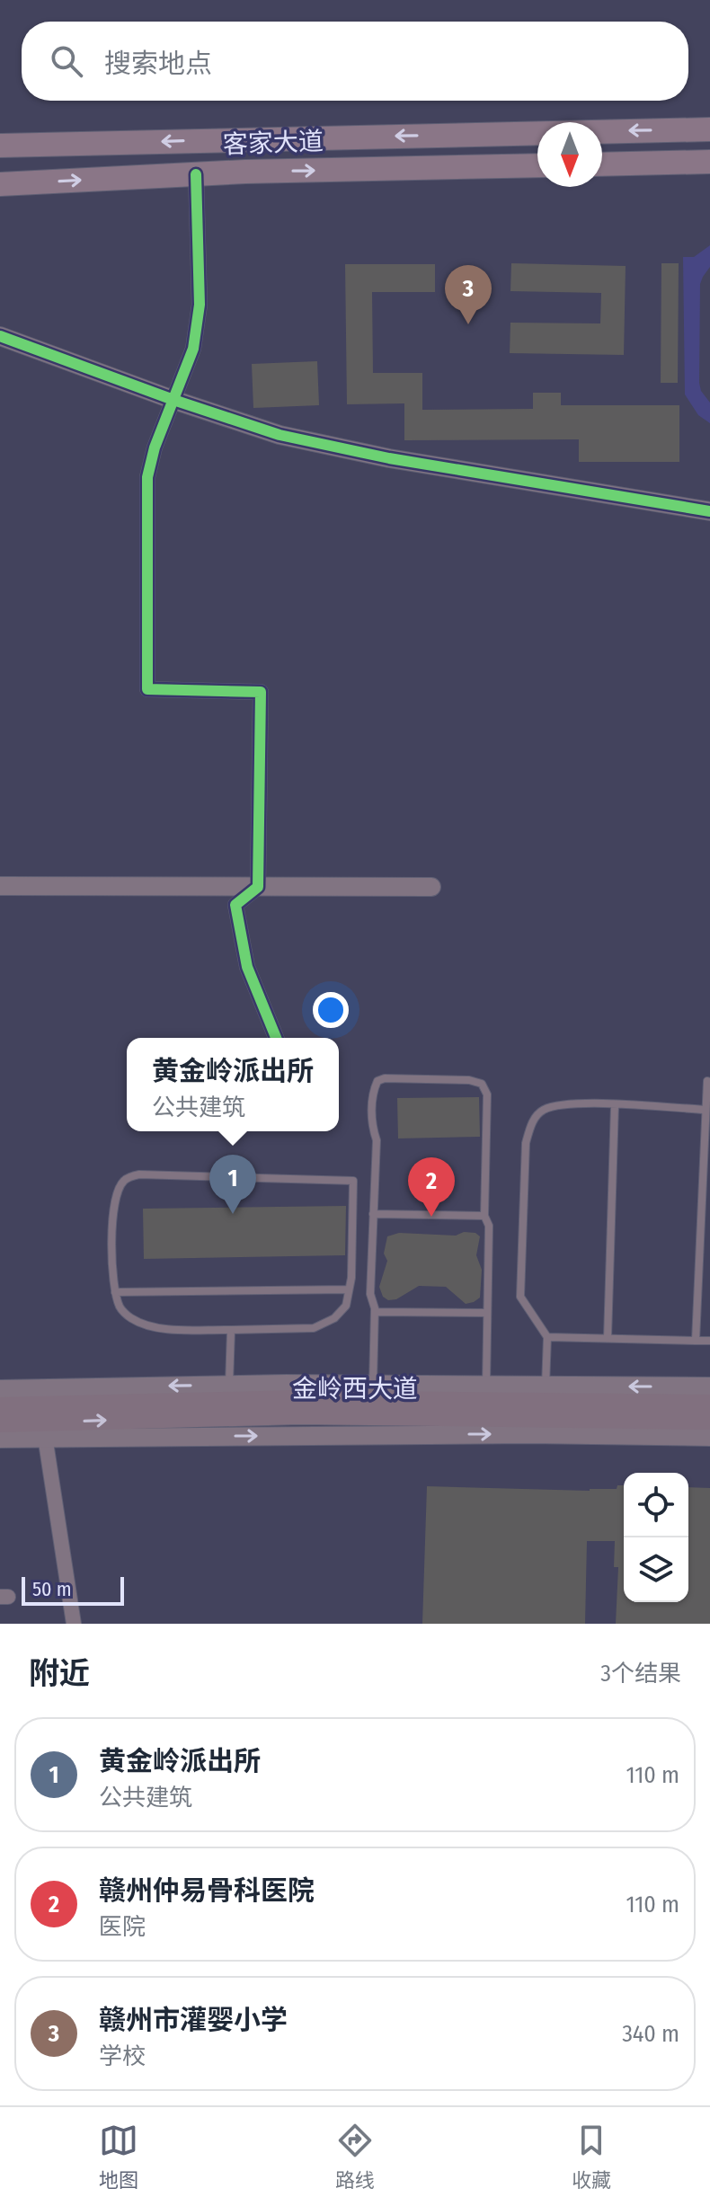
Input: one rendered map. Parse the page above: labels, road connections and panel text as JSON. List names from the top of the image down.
{
  "streets": {
    "main road": ["客家大道", "金岭西大道"]
  },
  "scale_bar": "50 m",
  "north": "bottom",
  "page": {
    "search": "搜索地点",
    "pins": ["3", "1", "2"],
    "popup": ["黄金岭派出所", "公共建筑"],
    "scale": "50 m",
    "heading": ["附近", "3个结果"],
    "list": [
      {
        "mark": "1",
        "name": "黄金岭派出所",
        "note": "公共建筑",
        "value": "110 m"
      },
      {
        "mark": "2",
        "name": "赣州仲易骨科医院",
        "note": "医院",
        "value": "110 m"
      },
      {
        "mark": "3",
        "name": "赣州市灌婴小学",
        "note": "学校",
        "value": "340 m"
      }
    ],
    "nav": ["地图", "路线", "收藏"]
  }
}
